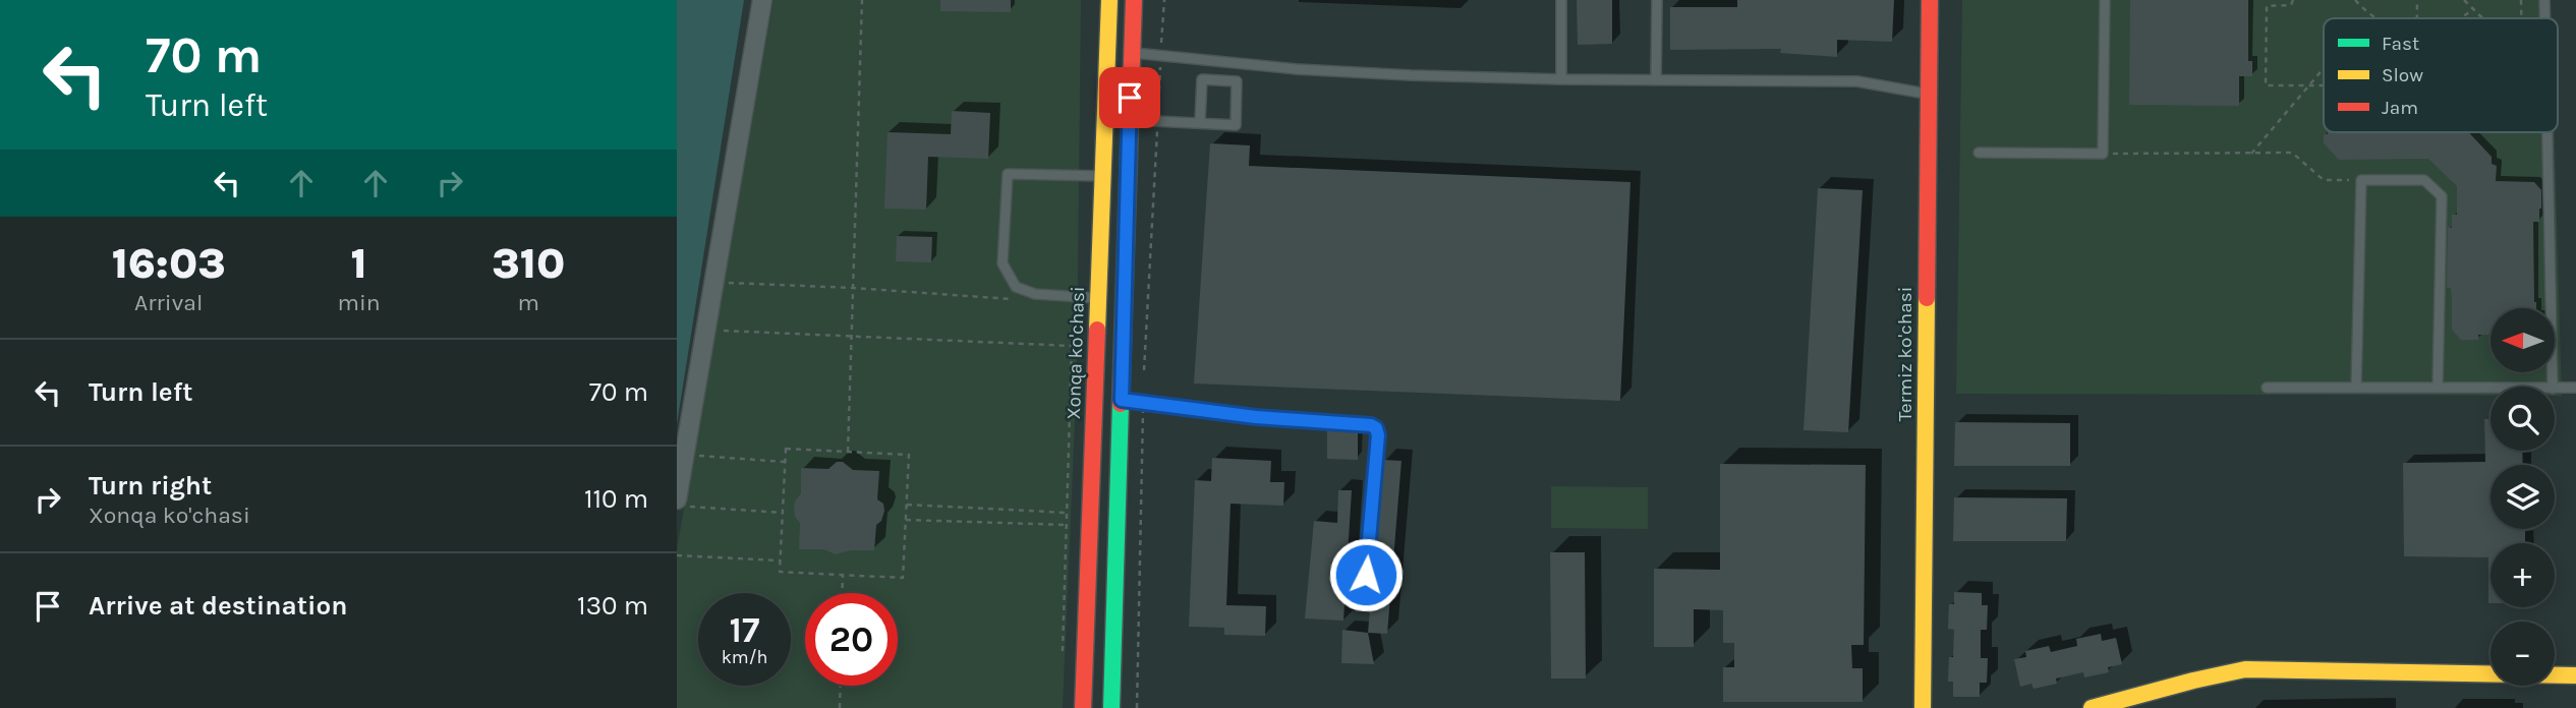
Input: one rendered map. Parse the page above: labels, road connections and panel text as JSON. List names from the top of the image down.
{
  "streets": {
    "main road": ["Xonqa ko'chasi", "Termiz ko'chasi"]
  },
  "legend": ["Fast", "Slow", "Jam"],
  "north": "left",
  "page": {
    "turn": ["70 m", "Turn left"],
    "eta": [
      "16:03",
      "Arrival",
      "1",
      "min",
      "310",
      "m"
    ],
    "map_buttons": ["+", "−"],
    "list": [
      {
        "name": "Turn left",
        "value": "70 m"
      },
      {
        "name": "Turn right",
        "note": "Xonqa ko'chasi",
        "value": "110 m"
      },
      {
        "name": "Arrive at destination",
        "value": "130 m"
      }
    ],
    "speed": "17 km/h",
    "limit": "20"
  }
}
